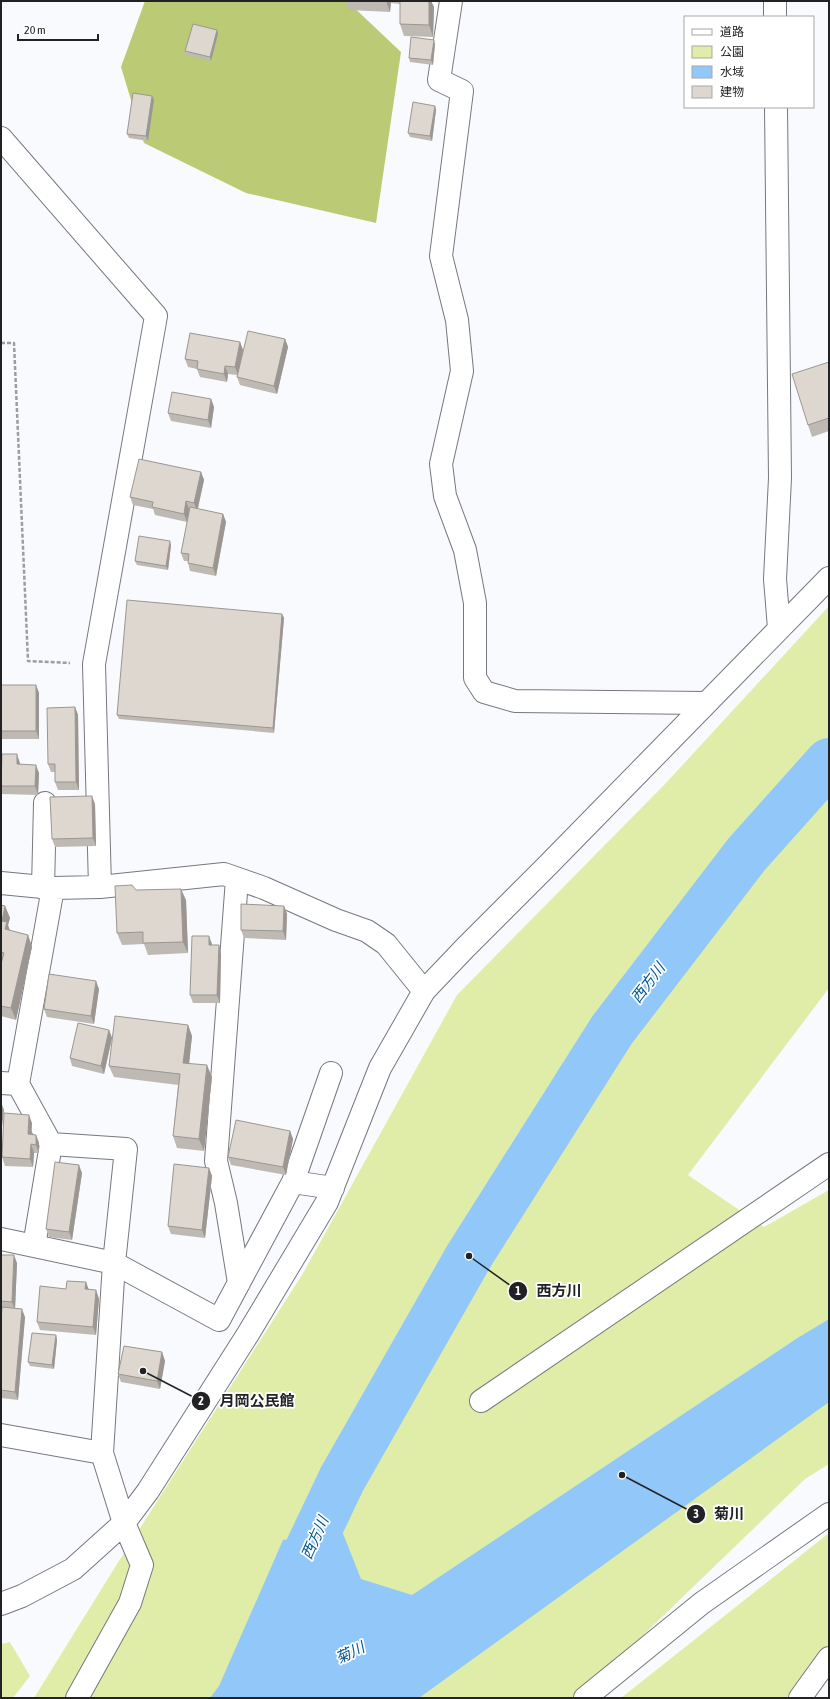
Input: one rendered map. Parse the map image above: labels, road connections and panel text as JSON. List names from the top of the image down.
{
  "water": ["西方川", "菊川"],
  "places": ["西方川", "月岡公民館", "菊川"],
  "legend": [
    "道路",
    "公園",
    "水域",
    "建物"
  ],
  "scale_bar": "20 m"
}
